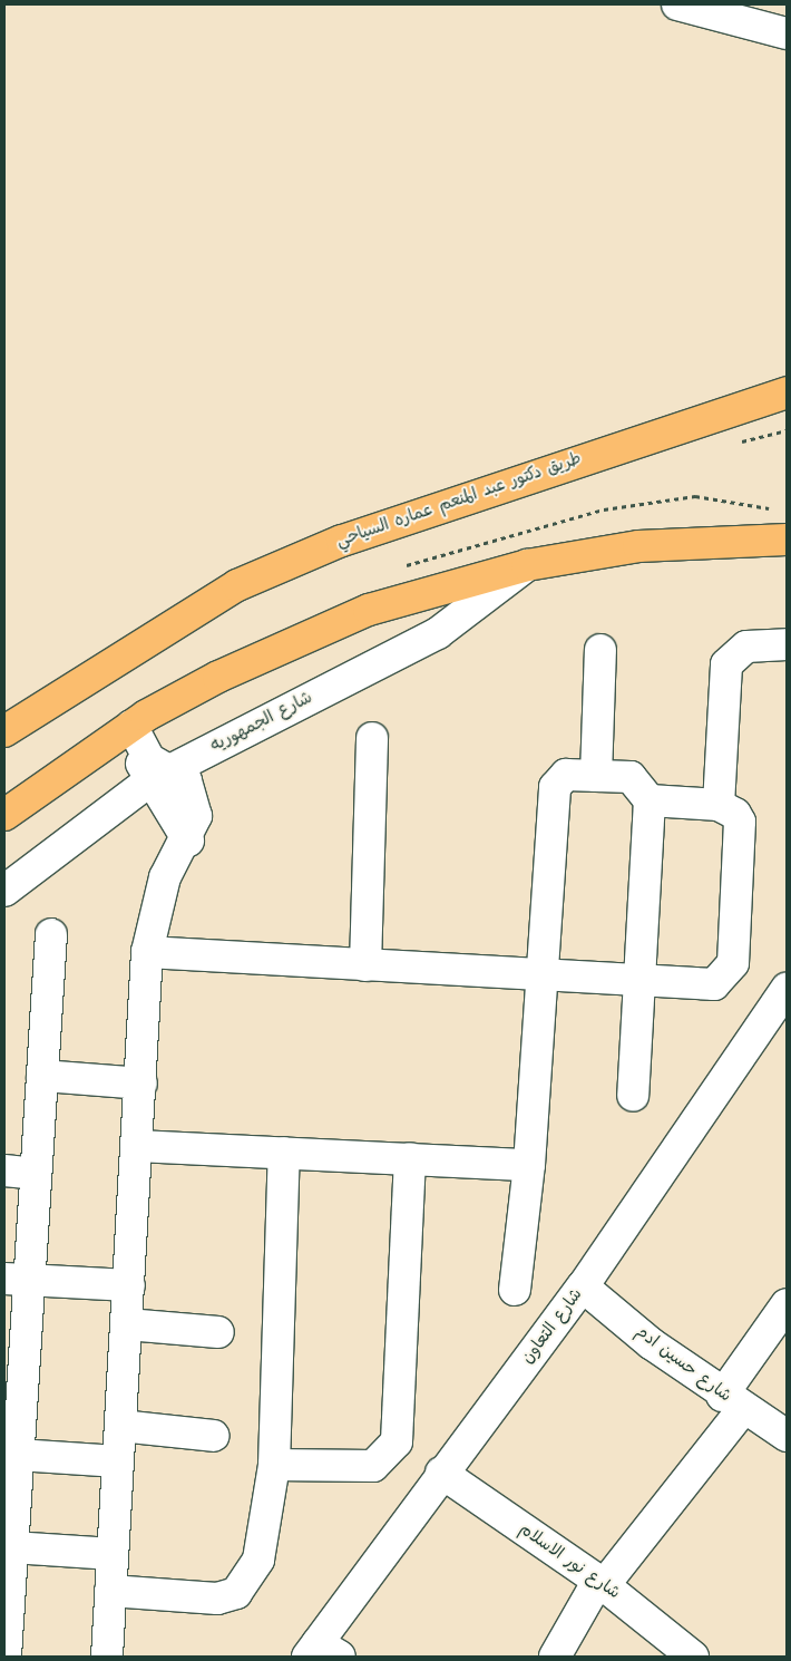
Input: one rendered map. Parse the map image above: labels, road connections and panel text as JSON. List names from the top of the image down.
{
  "streets": {
    "main road": ["طريق دكتور عبد المنعم عماره السياحي"],
    "street": [
      "شارع الجمهوريه",
      "شارع التعاون",
      "شارع حسين ادم",
      "شارع نور الاسلام"
    ]
  },
  "crossings": [
    ["شارع التعاون", "شارع حسين ادم"],
    ["شارع التعاون", "شارع نور الاسلام"]
  ]
}
